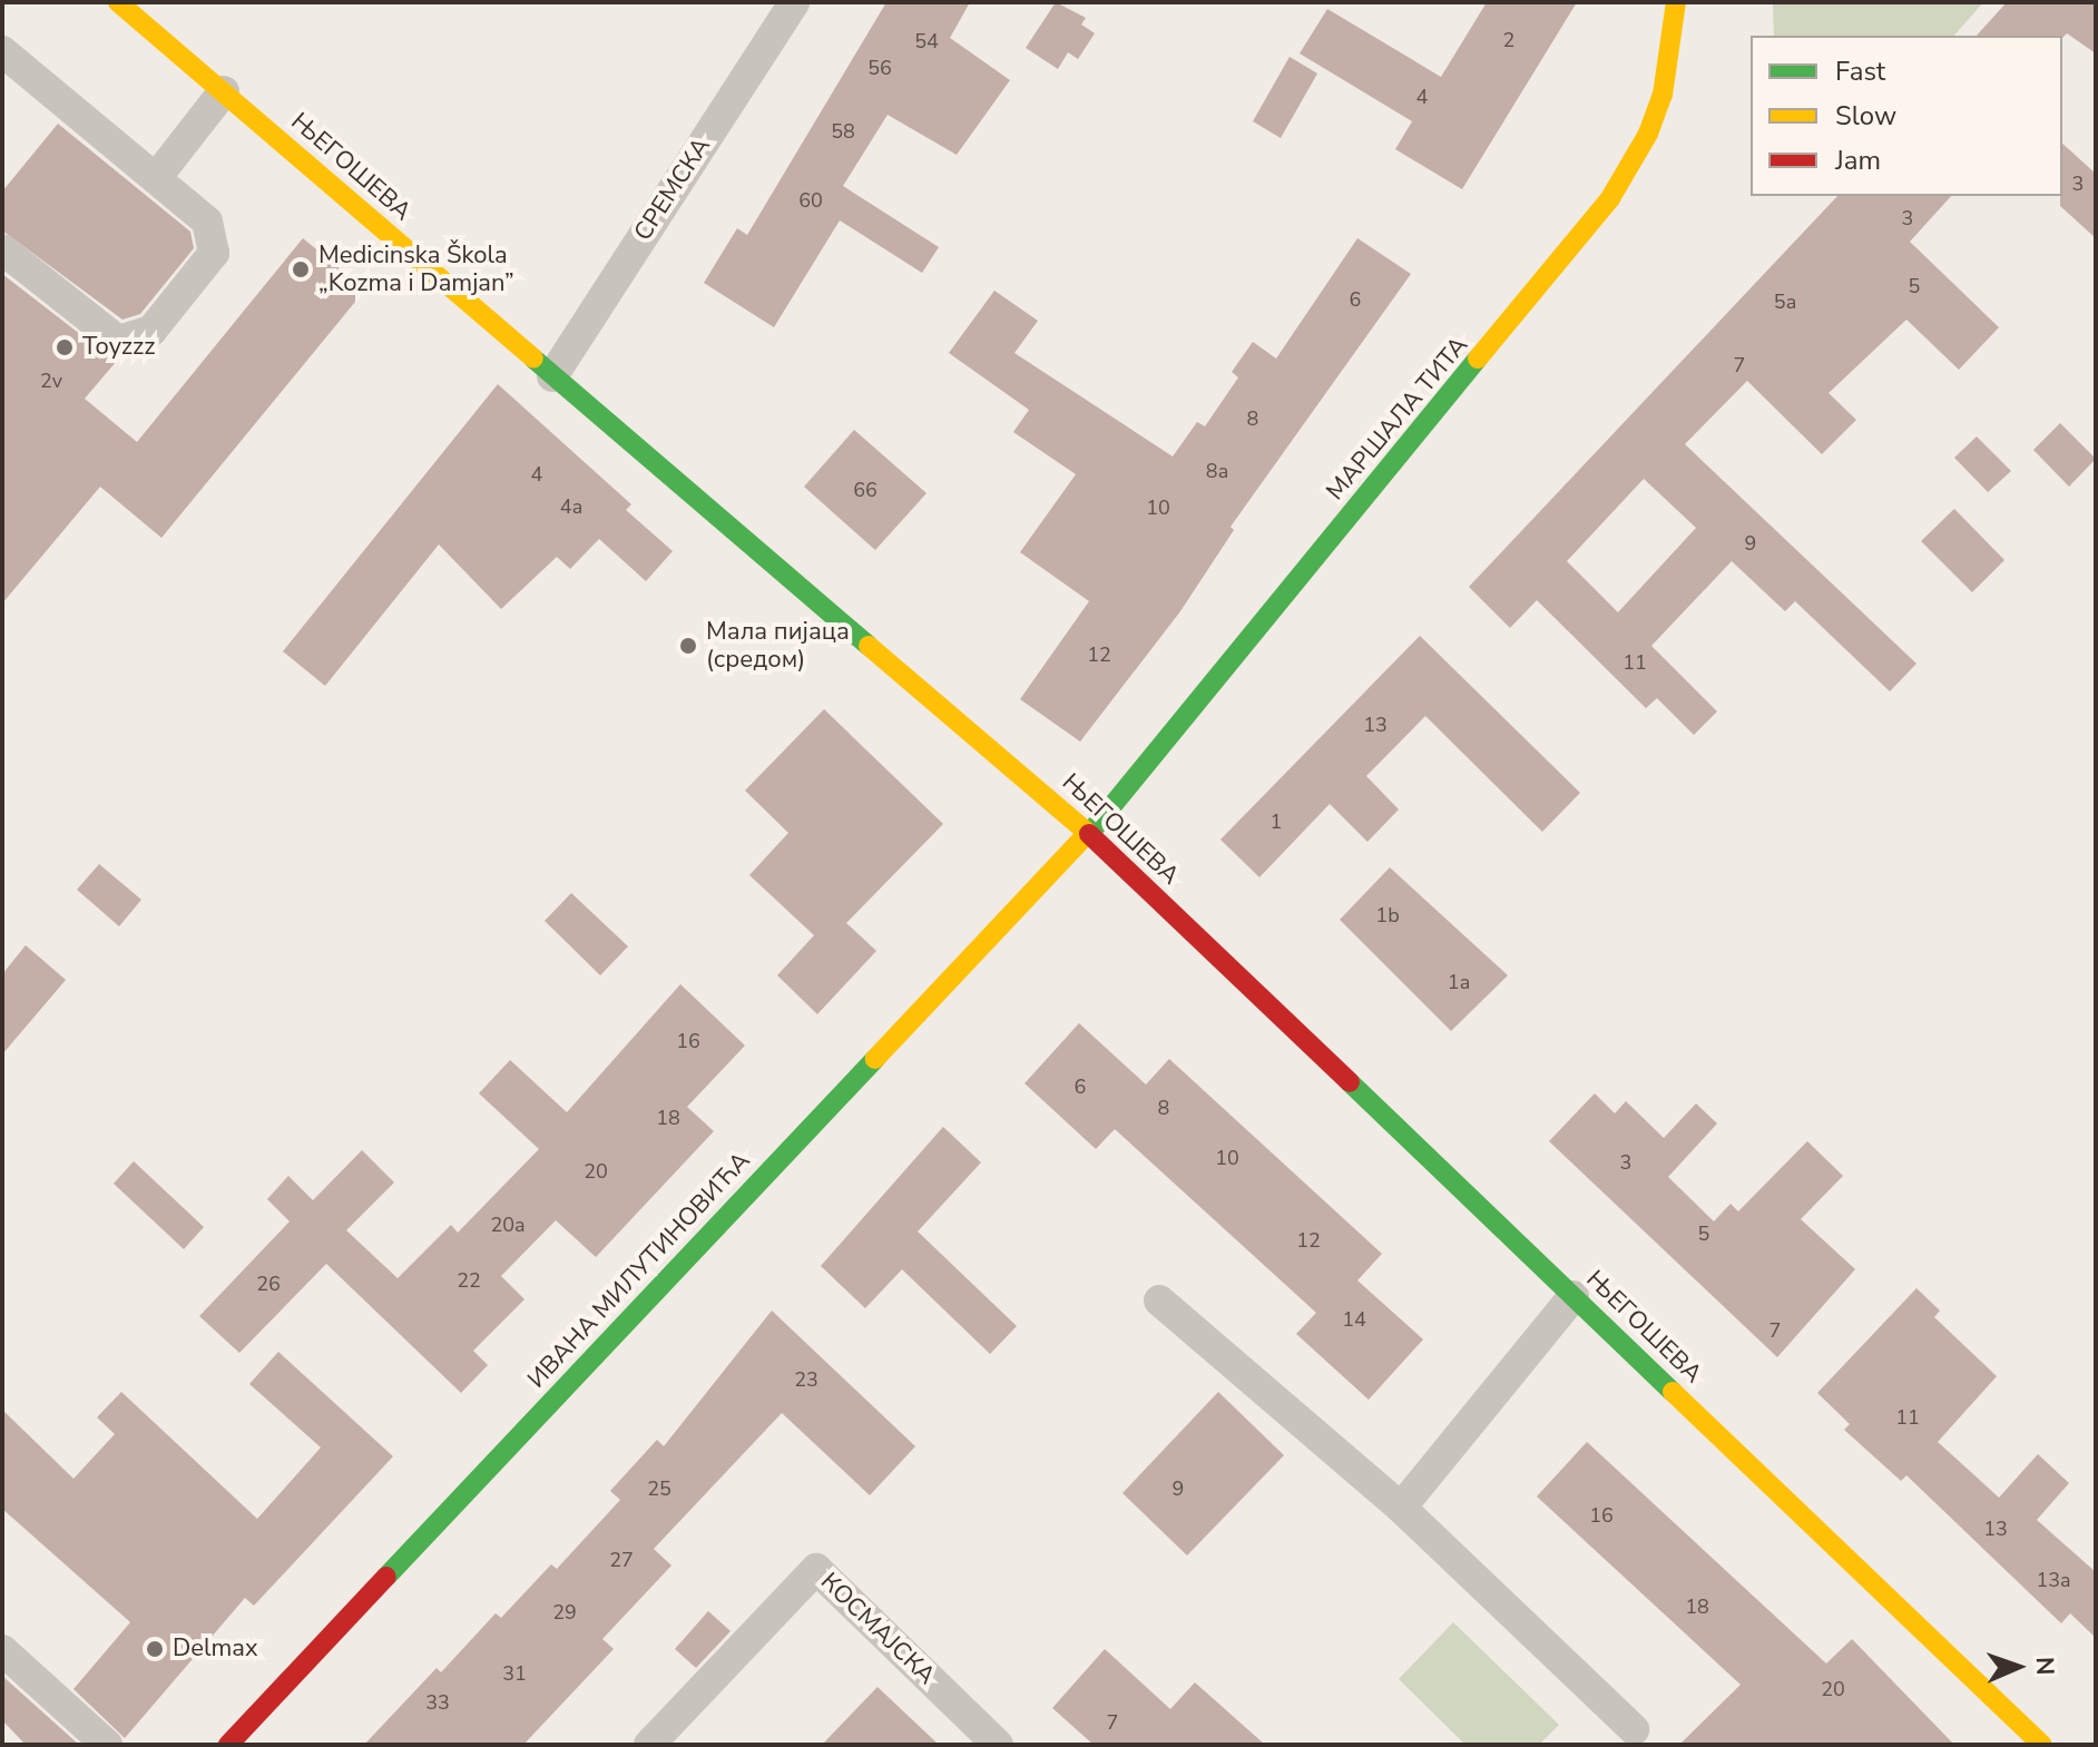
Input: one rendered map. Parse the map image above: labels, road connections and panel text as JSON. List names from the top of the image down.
{
  "streets": {
    "main road": ["ЊЕГОШЕВА", "МАРШАЛА ТИТА", "ИВАНА МИЛУТИНОВИЋА"],
    "street": ["СРЕМСКА", "КОСМАЈСКА"]
  },
  "crossings": [
    ["ЊЕГОШЕВА", "СРЕМСКА"],
    ["ЊЕГОШЕВА", "МАРШАЛА ТИТА"],
    ["ЊЕГОШЕВА", "ИВАНА МИЛУТИНОВИЋА"],
    ["МАРШАЛА ТИТА", "ИВАНА МИЛУТИНОВИЋА"]
  ],
  "places": [
    "Medicinska Škola „Kozma i Damjan”",
    "Toyzzz",
    "Мала пијаца (средом)",
    "Delmax"
  ],
  "house_numbers": [
    "2",
    "54",
    "56",
    "4",
    "58",
    "3",
    "60",
    "3",
    "5",
    "6",
    "5a",
    "7",
    "2v",
    "8",
    "8a",
    "4",
    "66",
    "4a",
    "10",
    "9",
    "12",
    "11",
    "13",
    "1",
    "1b",
    "1a",
    "16",
    "6",
    "8",
    "18",
    "10",
    "3",
    "20",
    "20a",
    "5",
    "12",
    "22",
    "26",
    "14",
    "7",
    "23",
    "11",
    "25",
    "9",
    "16",
    "13",
    "27",
    "13a",
    "18",
    "29",
    "31",
    "20",
    "33",
    "7"
  ],
  "legend": ["Fast", "Slow", "Jam"],
  "north": "right"
}
